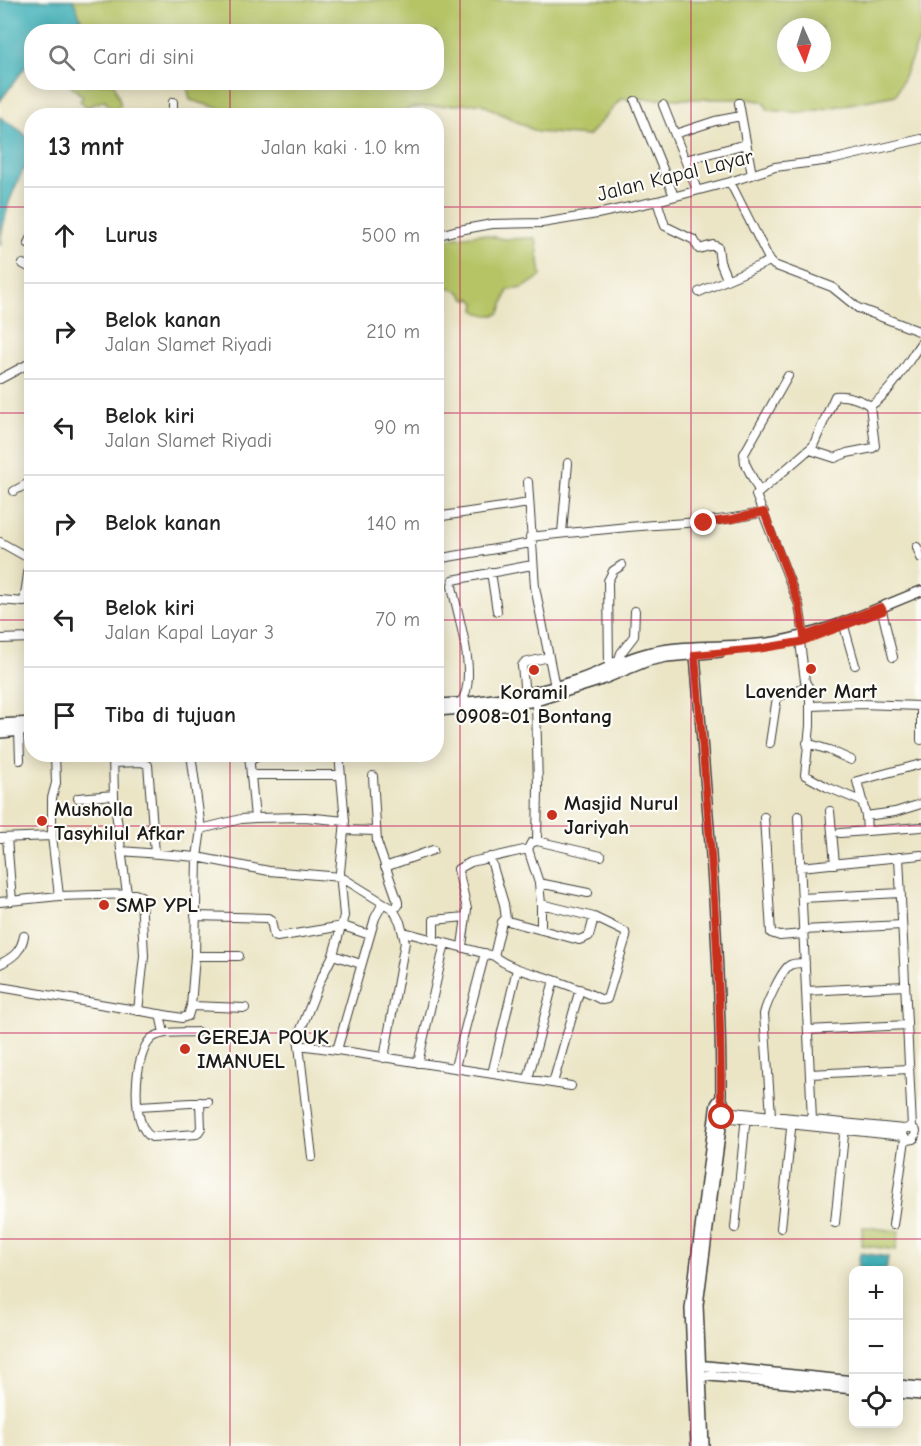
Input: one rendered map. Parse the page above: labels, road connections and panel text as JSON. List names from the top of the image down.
{
  "streets": {
    "street": ["Jalan Kapal Layar"]
  },
  "places": [
    "Lavender Mart",
    "Koramil 0908-01 Bontang",
    "Masjid Nurul Jariyah",
    "Musholla Tasyhilul Afkar",
    "SMP YPL",
    "GEREJA POUK IMANUEL"
  ],
  "north": "bottom",
  "page": {
    "search": "Cari di sini",
    "heading": ["13 mnt", "Jalan kaki · 1.0 km"],
    "list": [
      ["Lurus", "500 m"],
      ["Belok kanan", "Jalan Slamet Riyadi", "210 m"],
      ["Belok kiri", "Jalan Slamet Riyadi", "90 m"],
      ["Belok kanan", "140 m"],
      ["Belok kiri", "Jalan Kapal Layar 3", "70 m"],
      "Tiba di tujuan"
    ],
    "map_buttons": ["+", "−"]
  }
}
